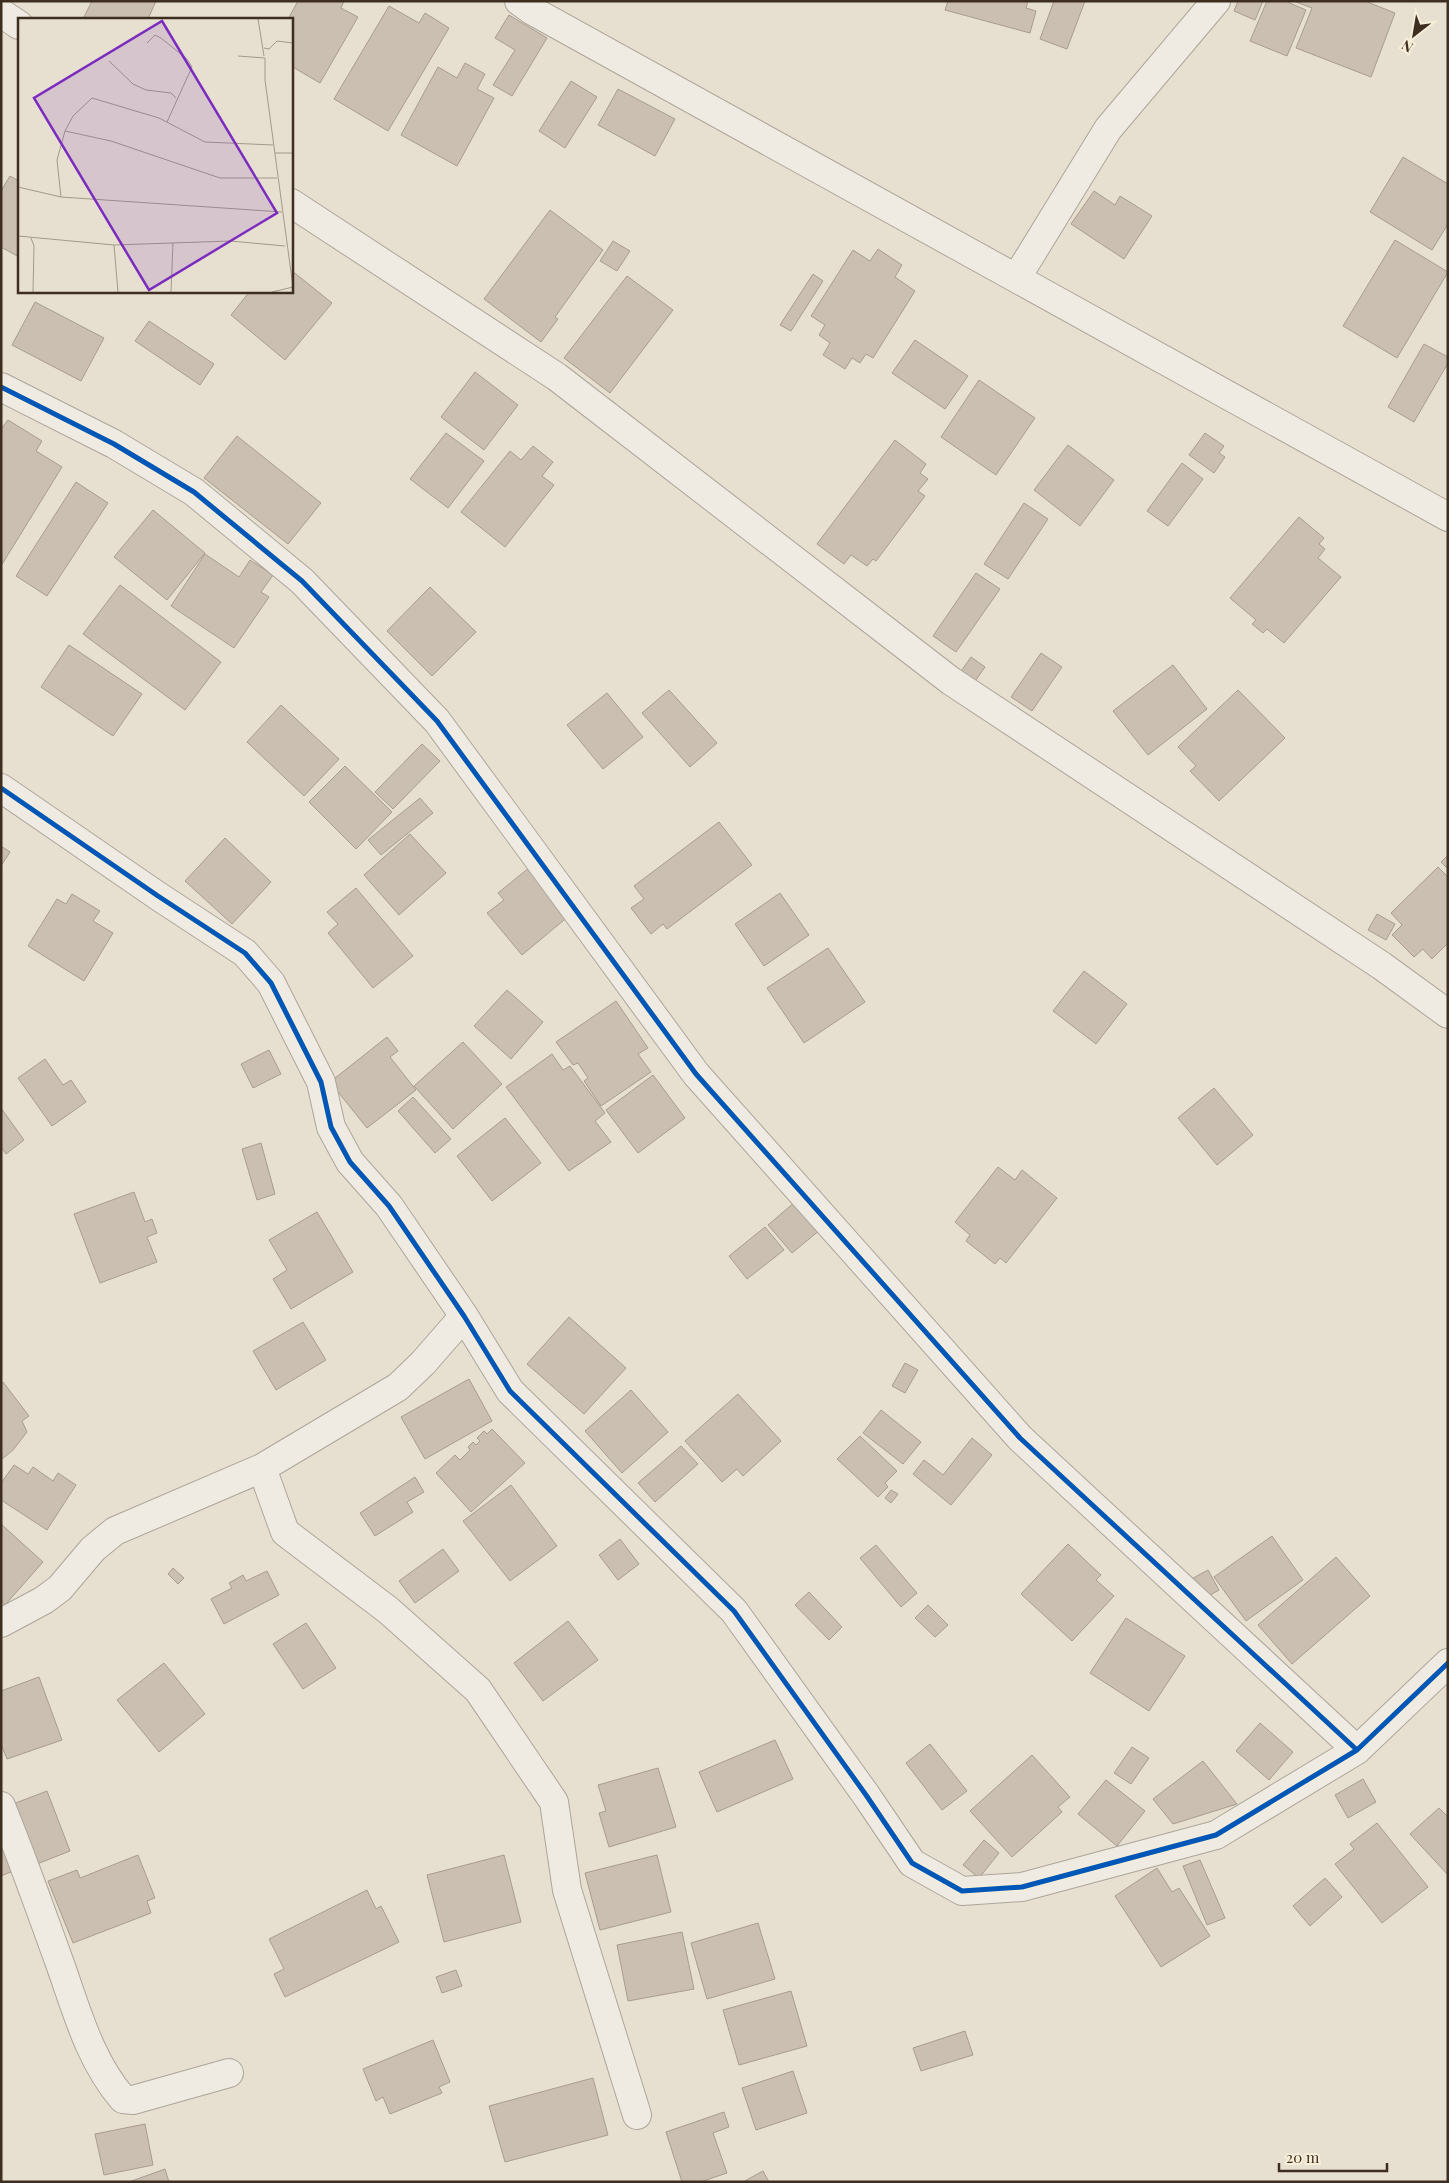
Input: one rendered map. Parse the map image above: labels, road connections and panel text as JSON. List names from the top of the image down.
{
  "scale_bar": "20 m",
  "north": "bottom left"
}
